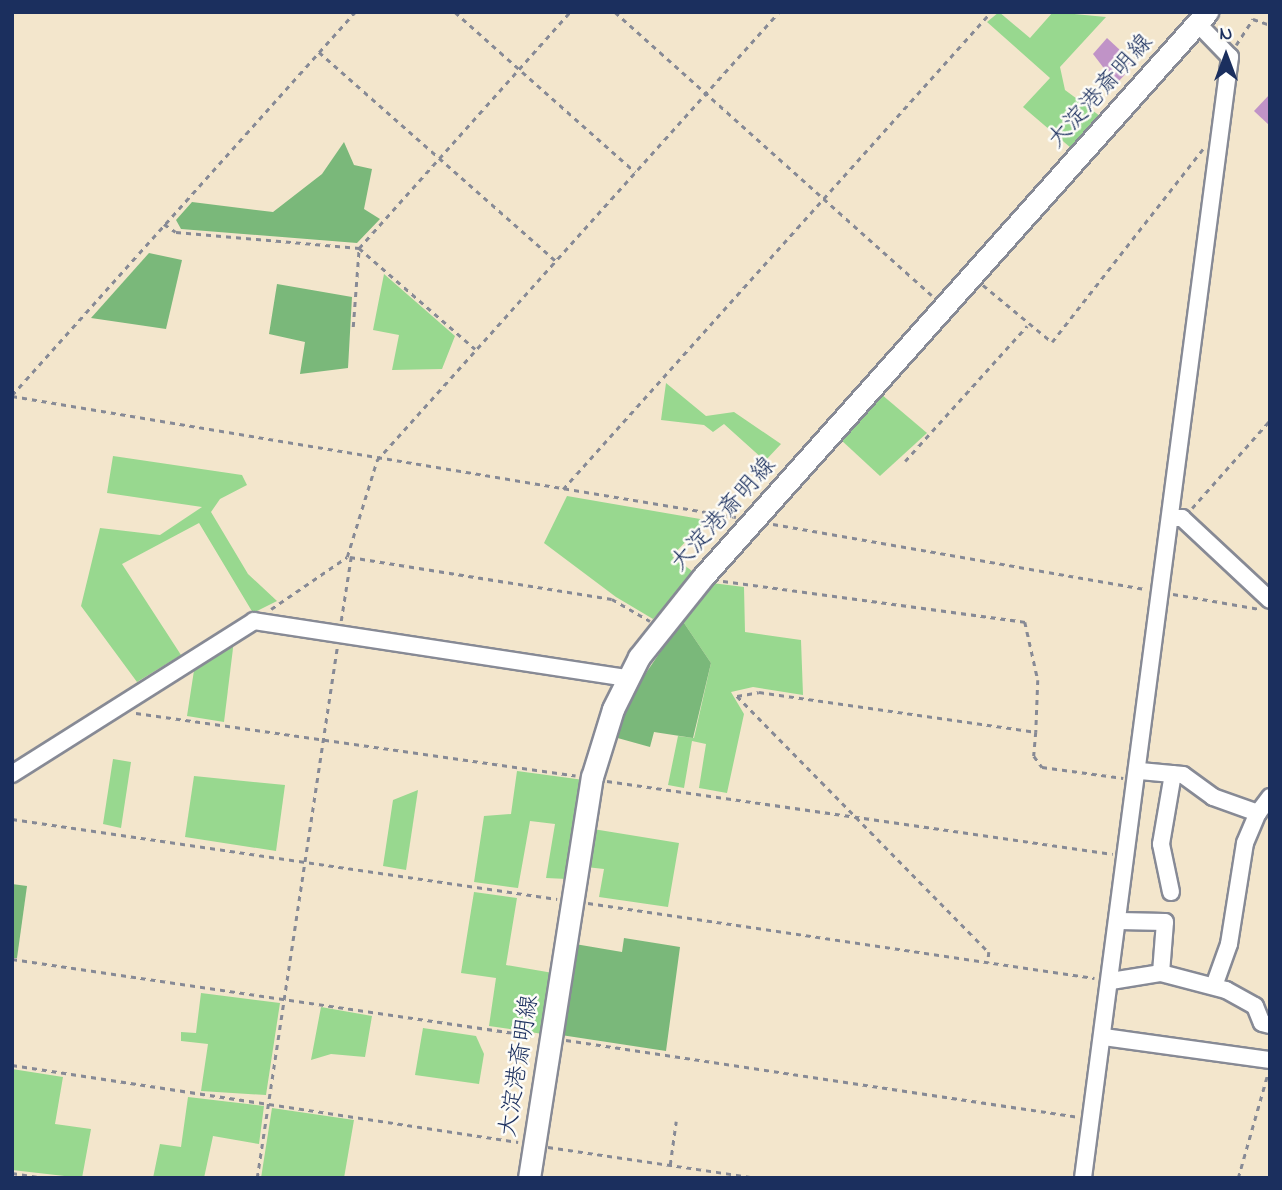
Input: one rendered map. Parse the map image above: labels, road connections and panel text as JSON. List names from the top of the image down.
{
  "streets": {
    "main road": ["大淀港斎明線"]
  },
  "north": "top"
}
